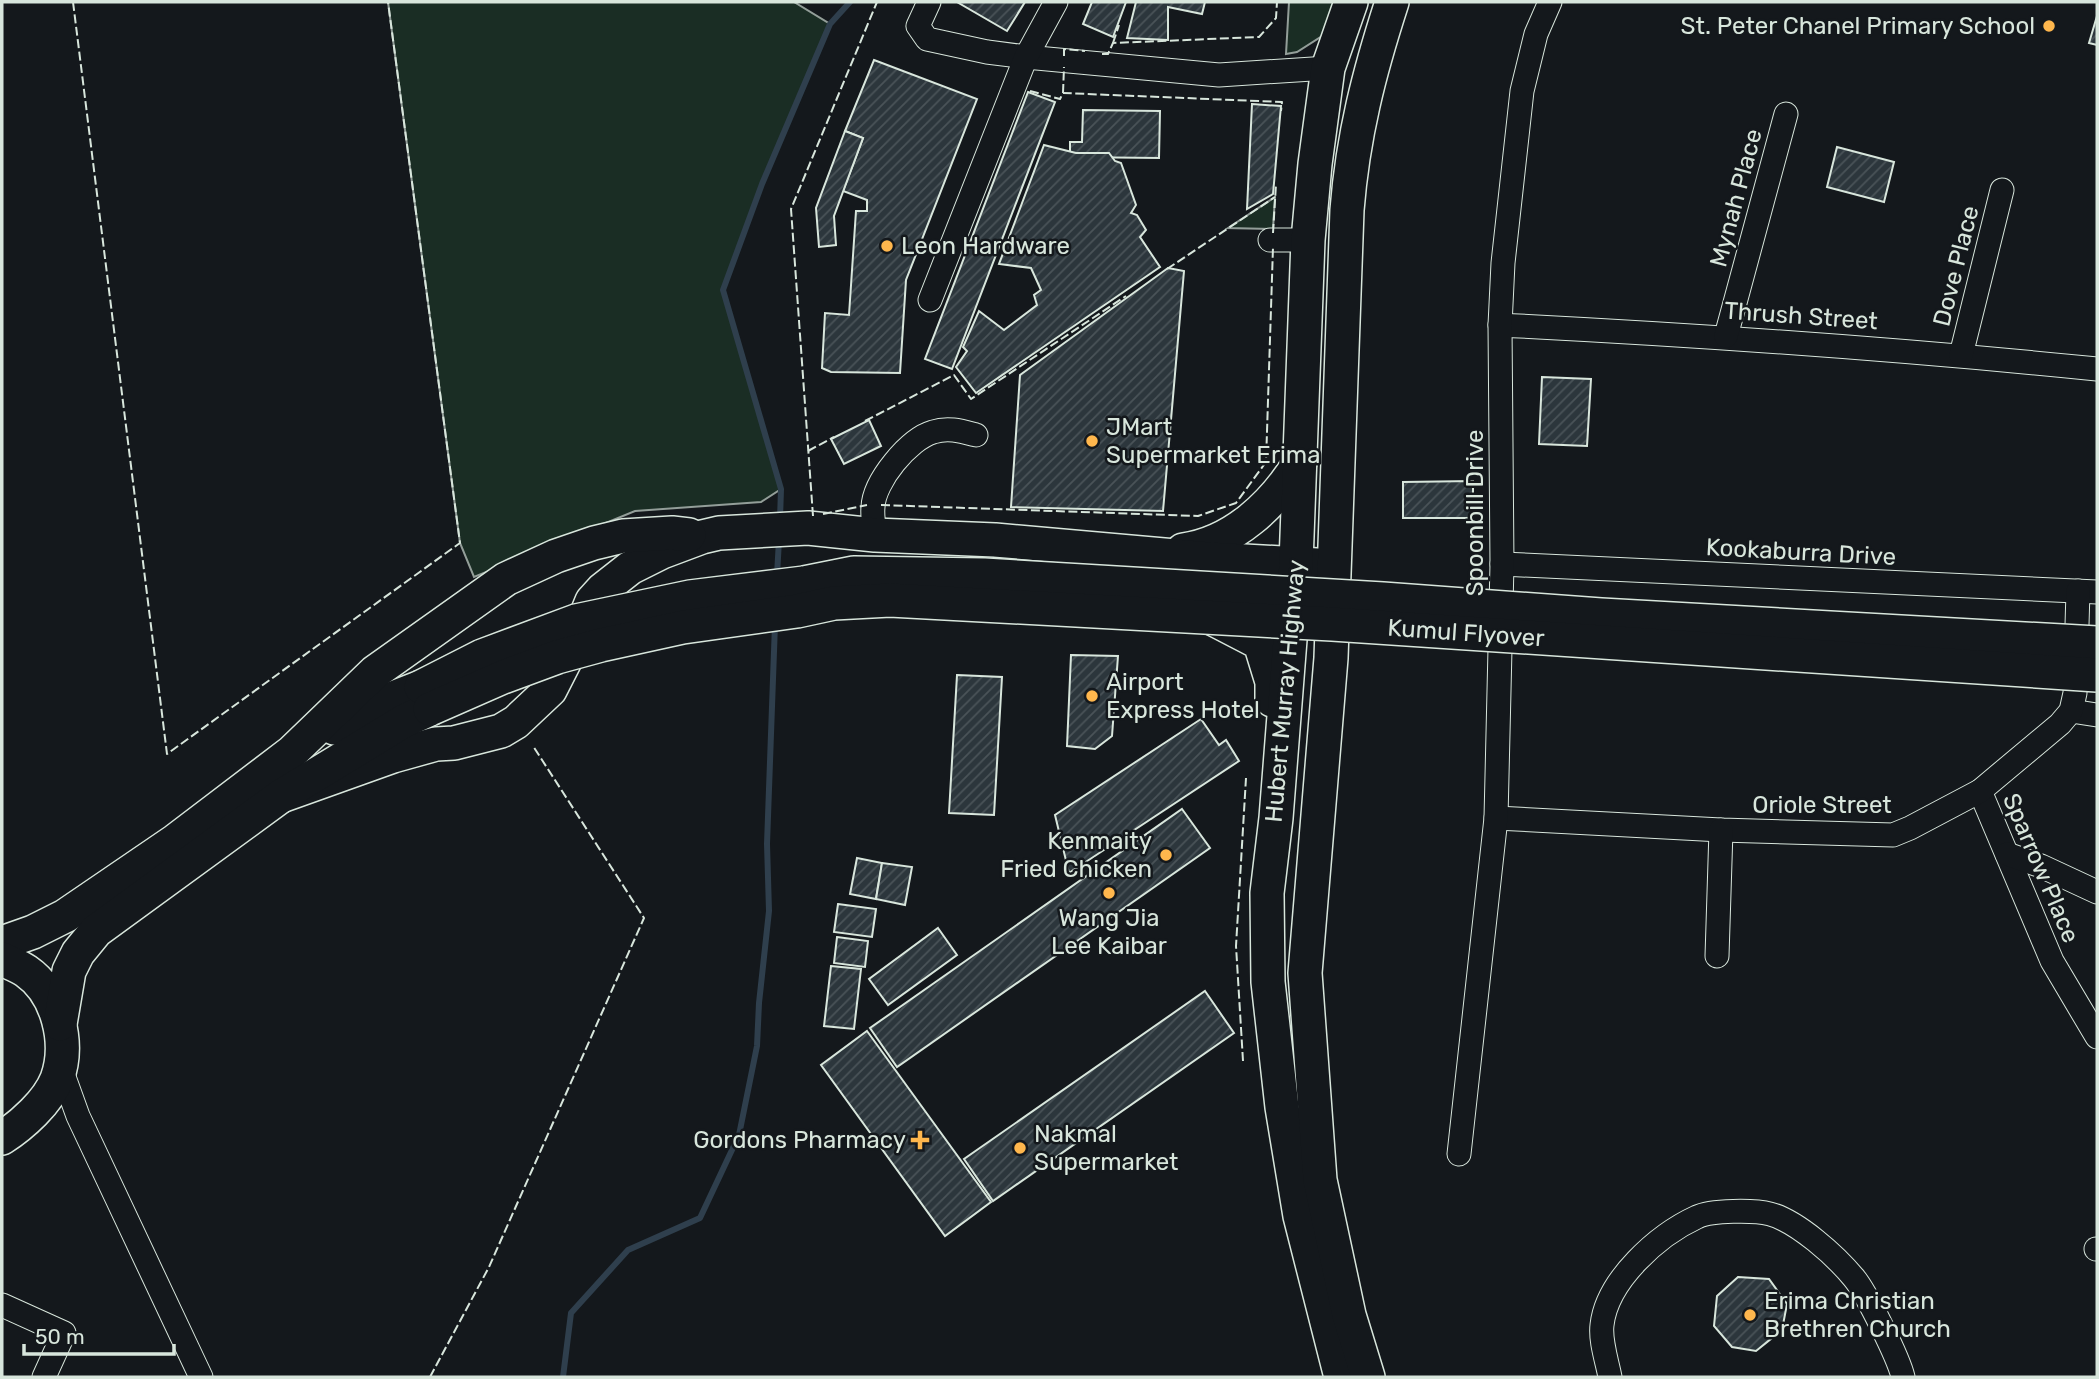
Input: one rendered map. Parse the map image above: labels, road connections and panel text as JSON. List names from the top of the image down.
{
  "streets": {
    "highway": ["Kumul Flyover", "Hubert Murray Highway"],
    "street": [
      "Mynah Place",
      "Dove Place",
      "Thrush Street",
      "Spoonbill Drive",
      "Kookaburra Drive",
      "Oriole Street",
      "Sparrow Place"
    ]
  },
  "crossings": [
    ["Mynah Place", "Thrush Street"],
    ["Dove Place", "Thrush Street"],
    ["Thrush Street", "Spoonbill Drive"],
    ["Spoonbill Drive", "Kookaburra Drive"],
    ["Spoonbill Drive", "Oriole Street"],
    ["Oriole Street", "Sparrow Place"]
  ],
  "places": {
    "other": [
      "St. Peter Chanel Primary School",
      "Leon Hardware",
      "JMart Supermarket Erima",
      "Airport Express Hotel",
      "Kenmaity Fried Chicken",
      "Wang Jia Lee Kaibar",
      "Nakmal Supermarket",
      "Erima Christian Brethren Church"
    ],
    "health": ["Gordons Pharmacy"]
  },
  "scale_bar": "50 m"
}
